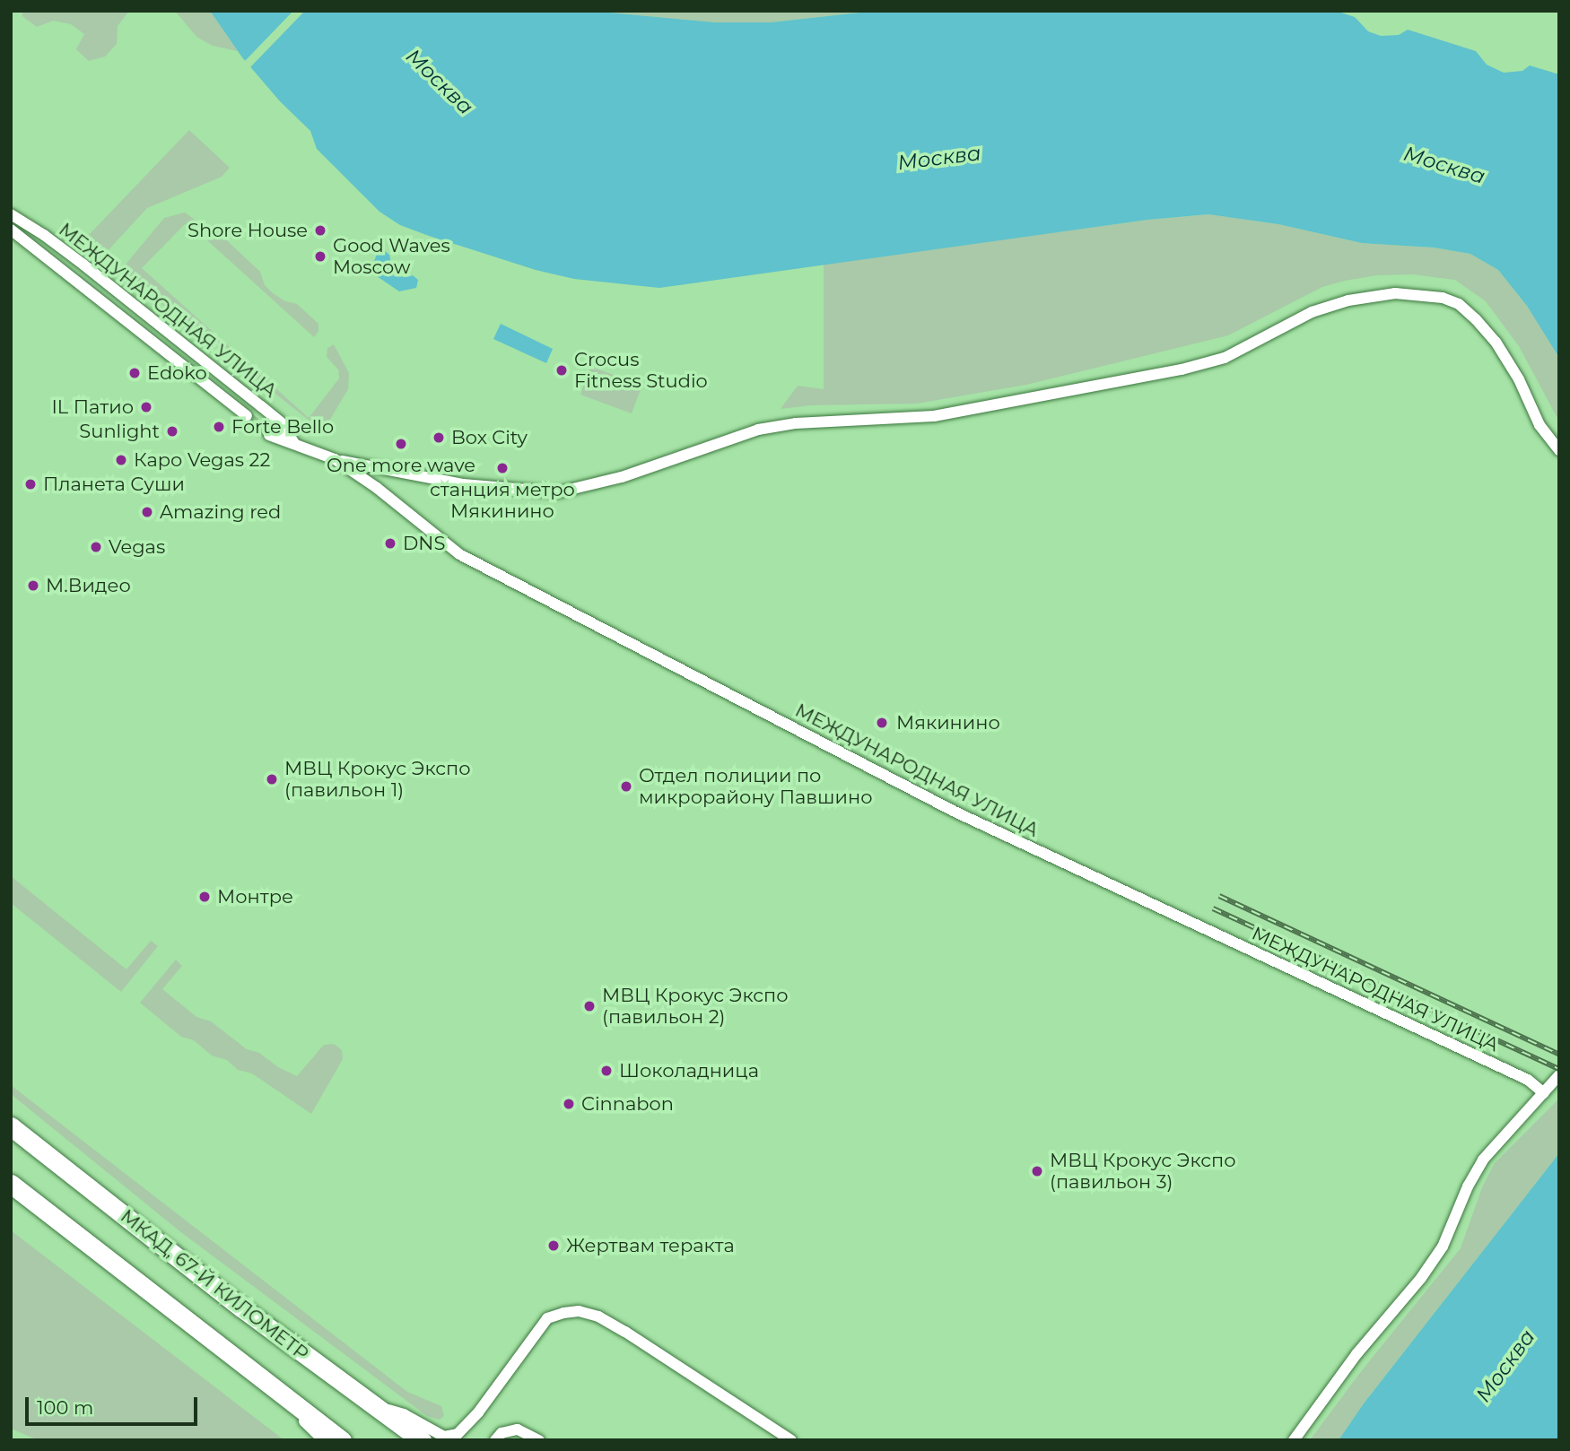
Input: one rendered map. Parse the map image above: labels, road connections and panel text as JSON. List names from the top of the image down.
{
  "streets": {
    "highway": ["МКАД, 67-Й КИЛОМЕТР"],
    "street": ["МЕЖДУНАРОДНАЯ УЛИЦА"]
  },
  "water": ["Москва"],
  "places": [
    "Shore House",
    "Good Waves Moscow",
    "Crocus Fitness Studio",
    "Edoko",
    "IL Патио",
    "Forte Bello",
    "Sunlight",
    "Box City",
    "One more wave",
    "Каро Vegas 22",
    "станция метро Мякинино",
    "Планета Суши",
    "Amazing red",
    "DNS",
    "Vegas",
    "М.Видео",
    "Мякинино",
    "МВЦ Крокус Экспо (павильон 1)",
    "Отдел полиции по микрорайону Павшино",
    "Монтре",
    "МВЦ Крокус Экспо (павильон 2)",
    "Шоколадница",
    "Cinnabon",
    "МВЦ Крокус Экспо (павильон 3)",
    "Жертвам теракта"
  ],
  "scale_bar": "100 m"
}
